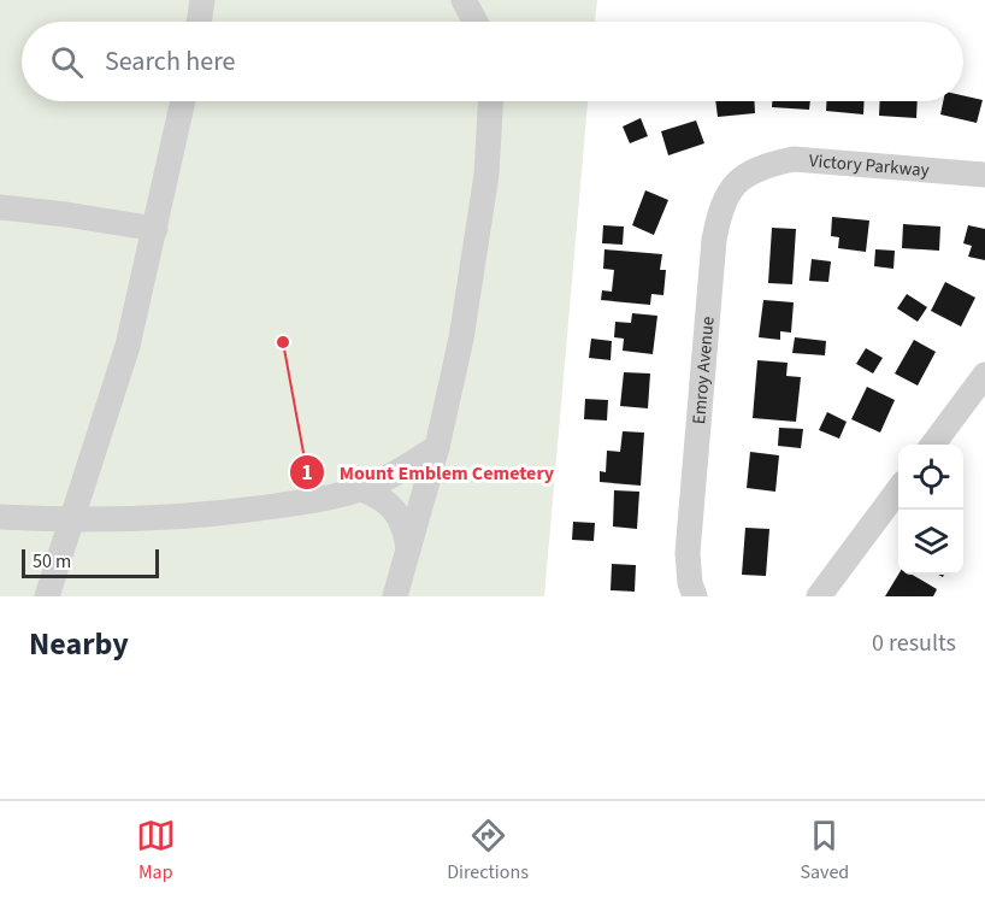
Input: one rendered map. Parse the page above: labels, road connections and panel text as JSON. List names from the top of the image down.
{
  "streets": {
    "street": ["Victory Parkway", "Emroy Avenue"]
  },
  "crossings": [
    ["Victory Parkway", "Emroy Avenue"]
  ],
  "places": ["Mount Emblem Cemetery"],
  "scale_bar": "50 m",
  "page": {
    "search": "Search here",
    "scale": "50 m",
    "heading": ["Nearby", "0 results"],
    "nav": ["Map", "Directions", "Saved"]
  }
}
